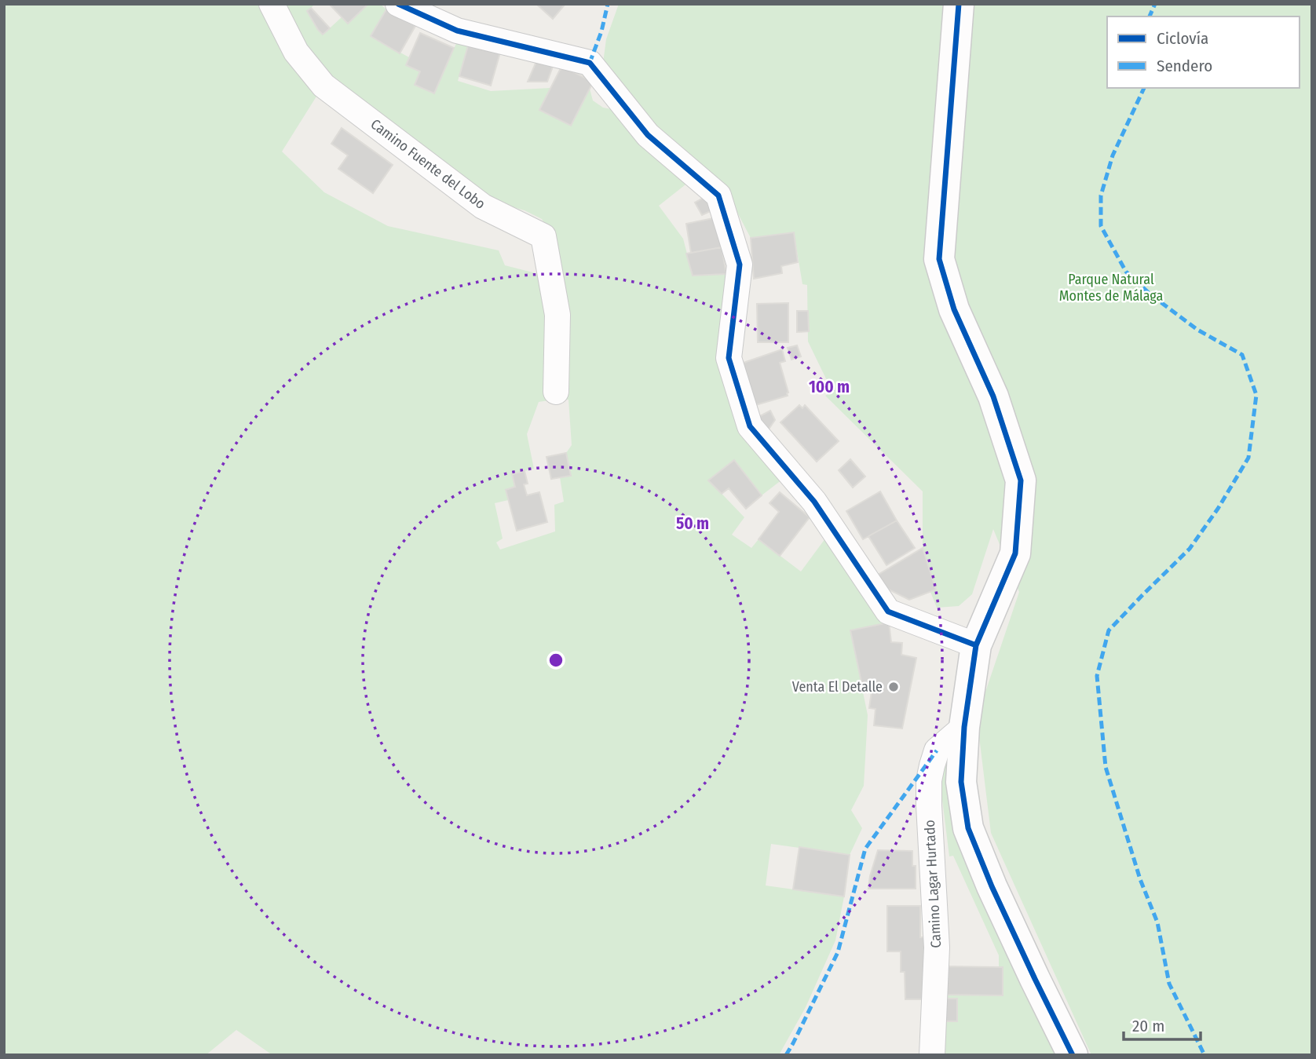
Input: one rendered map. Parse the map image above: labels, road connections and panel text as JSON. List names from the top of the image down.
{
  "streets": {
    "street": ["Camino Fuente del Lobo", "Camino Lagar Hurtado"]
  },
  "parks": ["Parque Natural Montes de Málaga"],
  "places": ["Venta El Detalle"],
  "legend": ["Ciclovía", "Sendero"],
  "scale_bar": "20 m",
  "rings": ["100 m", "50 m"]
}
